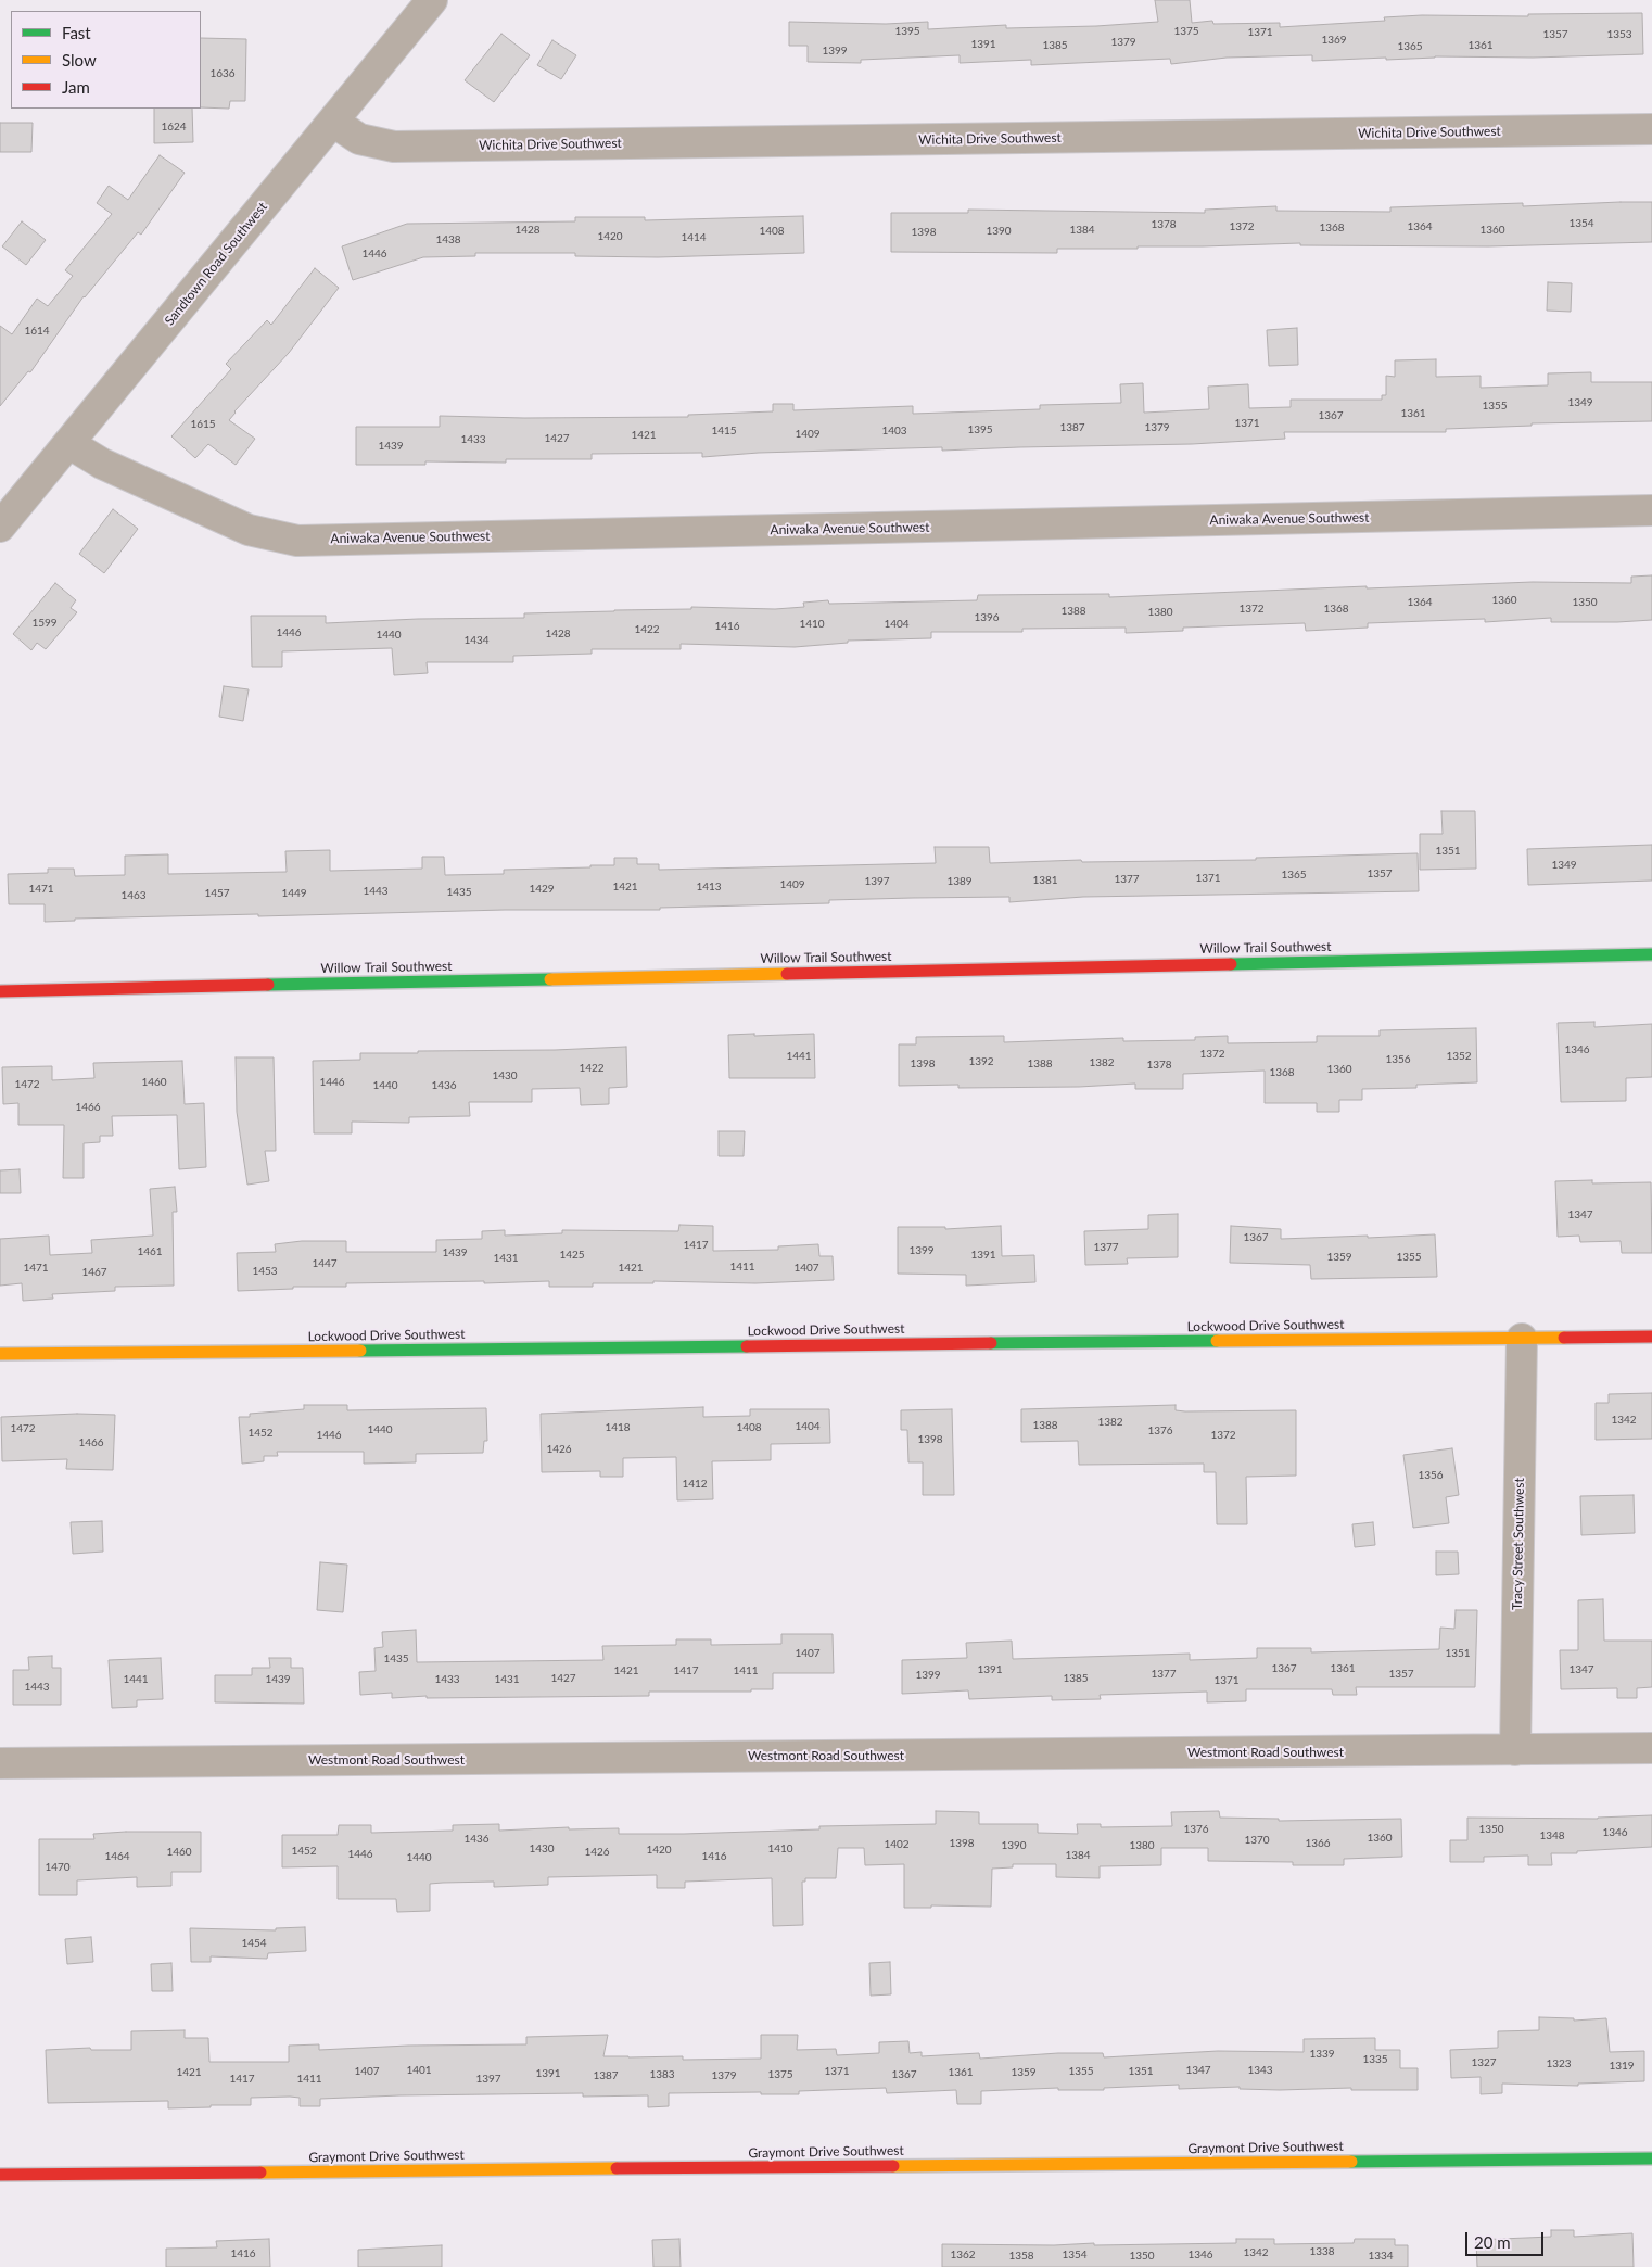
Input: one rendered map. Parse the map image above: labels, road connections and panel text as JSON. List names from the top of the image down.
{
  "streets": {
    "street": [
      "Wichita Drive Southwest",
      "Sandtown Road Southwest",
      "Aniwaka Avenue Southwest",
      "Willow Trail Southwest",
      "Lockwood Drive Southwest",
      "Tracy Street Southwest",
      "Westmont Road Southwest",
      "Graymont Drive Southwest"
    ]
  },
  "crossings": [
    ["Wichita Drive Southwest", "Sandtown Road Southwest"],
    ["Sandtown Road Southwest", "Aniwaka Avenue Southwest"],
    ["Lockwood Drive Southwest", "Tracy Street Southwest"],
    ["Tracy Street Southwest", "Westmont Road Southwest"]
  ],
  "house_numbers": [
    "1395",
    "1375",
    "1371",
    "1357",
    "1353",
    "1369",
    "1379",
    "1391",
    "1385",
    "1361",
    "1365",
    "1399",
    "1636",
    "1624",
    "1354",
    "1378",
    "1372",
    "1364",
    "1368",
    "1428",
    "1384",
    "1360",
    "1408",
    "1390",
    "1398",
    "1420",
    "1414",
    "1438",
    "1446",
    "1614",
    "1349",
    "1355",
    "1361",
    "1367",
    "1371",
    "1615",
    "1387",
    "1379",
    "1395",
    "1415",
    "1403",
    "1409",
    "1421",
    "1427",
    "1433",
    "1439",
    "1360",
    "1364",
    "1350",
    "1372",
    "1368",
    "1388",
    "1380",
    "1396",
    "1599",
    "1410",
    "1404",
    "1416",
    "1422",
    "1446",
    "1428",
    "1440",
    "1434",
    "1351",
    "1349",
    "1357",
    "1365",
    "1371",
    "1377",
    "1381",
    "1397",
    "1389",
    "1409",
    "1421",
    "1413",
    "1471",
    "1429",
    "1443",
    "1435",
    "1457",
    "1449",
    "1463",
    "1346",
    "1372",
    "1441",
    "1352",
    "1356",
    "1392",
    "1382",
    "1398",
    "1388",
    "1378",
    "1422",
    "1360",
    "1368",
    "1430",
    "1460",
    "1446",
    "1472",
    "1440",
    "1436",
    "1466",
    "1347",
    "1367",
    "1417",
    "1377",
    "1399",
    "1461",
    "1439",
    "1425",
    "1391",
    "1359",
    "1355",
    "1431",
    "1447",
    "1411",
    "1471",
    "1421",
    "1407",
    "1453",
    "1467",
    "1342",
    "1382",
    "1388",
    "1404",
    "1418",
    "1408",
    "1472",
    "1440",
    "1376",
    "1452",
    "1446",
    "1372",
    "1398",
    "1466",
    "1426",
    "1356",
    "1412",
    "1407",
    "1351",
    "1435",
    "1367",
    "1361",
    "1391",
    "1347",
    "1421",
    "1417",
    "1411",
    "1377",
    "1357",
    "1399",
    "1427",
    "1385",
    "1441",
    "1439",
    "1433",
    "1431",
    "1371",
    "1443",
    "1376",
    "1350",
    "1346",
    "1348",
    "1360",
    "1436",
    "1370",
    "1398",
    "1366",
    "1402",
    "1390",
    "1380",
    "1430",
    "1410",
    "1420",
    "1452",
    "1460",
    "1426",
    "1446",
    "1384",
    "1464",
    "1416",
    "1440",
    "1470",
    "1454",
    "1339",
    "1335",
    "1327",
    "1323",
    "1319",
    "1401",
    "1347",
    "1343",
    "1407",
    "1371",
    "1355",
    "1351",
    "1421",
    "1361",
    "1359",
    "1391",
    "1383",
    "1375",
    "1367",
    "1387",
    "1379",
    "1417",
    "1411",
    "1397",
    "1338",
    "1342",
    "1416",
    "1362",
    "1354",
    "1346",
    "1358",
    "1350",
    "1334"
  ],
  "legend": ["Fast", "Slow", "Jam"],
  "scale_bar": "20 m"
}
